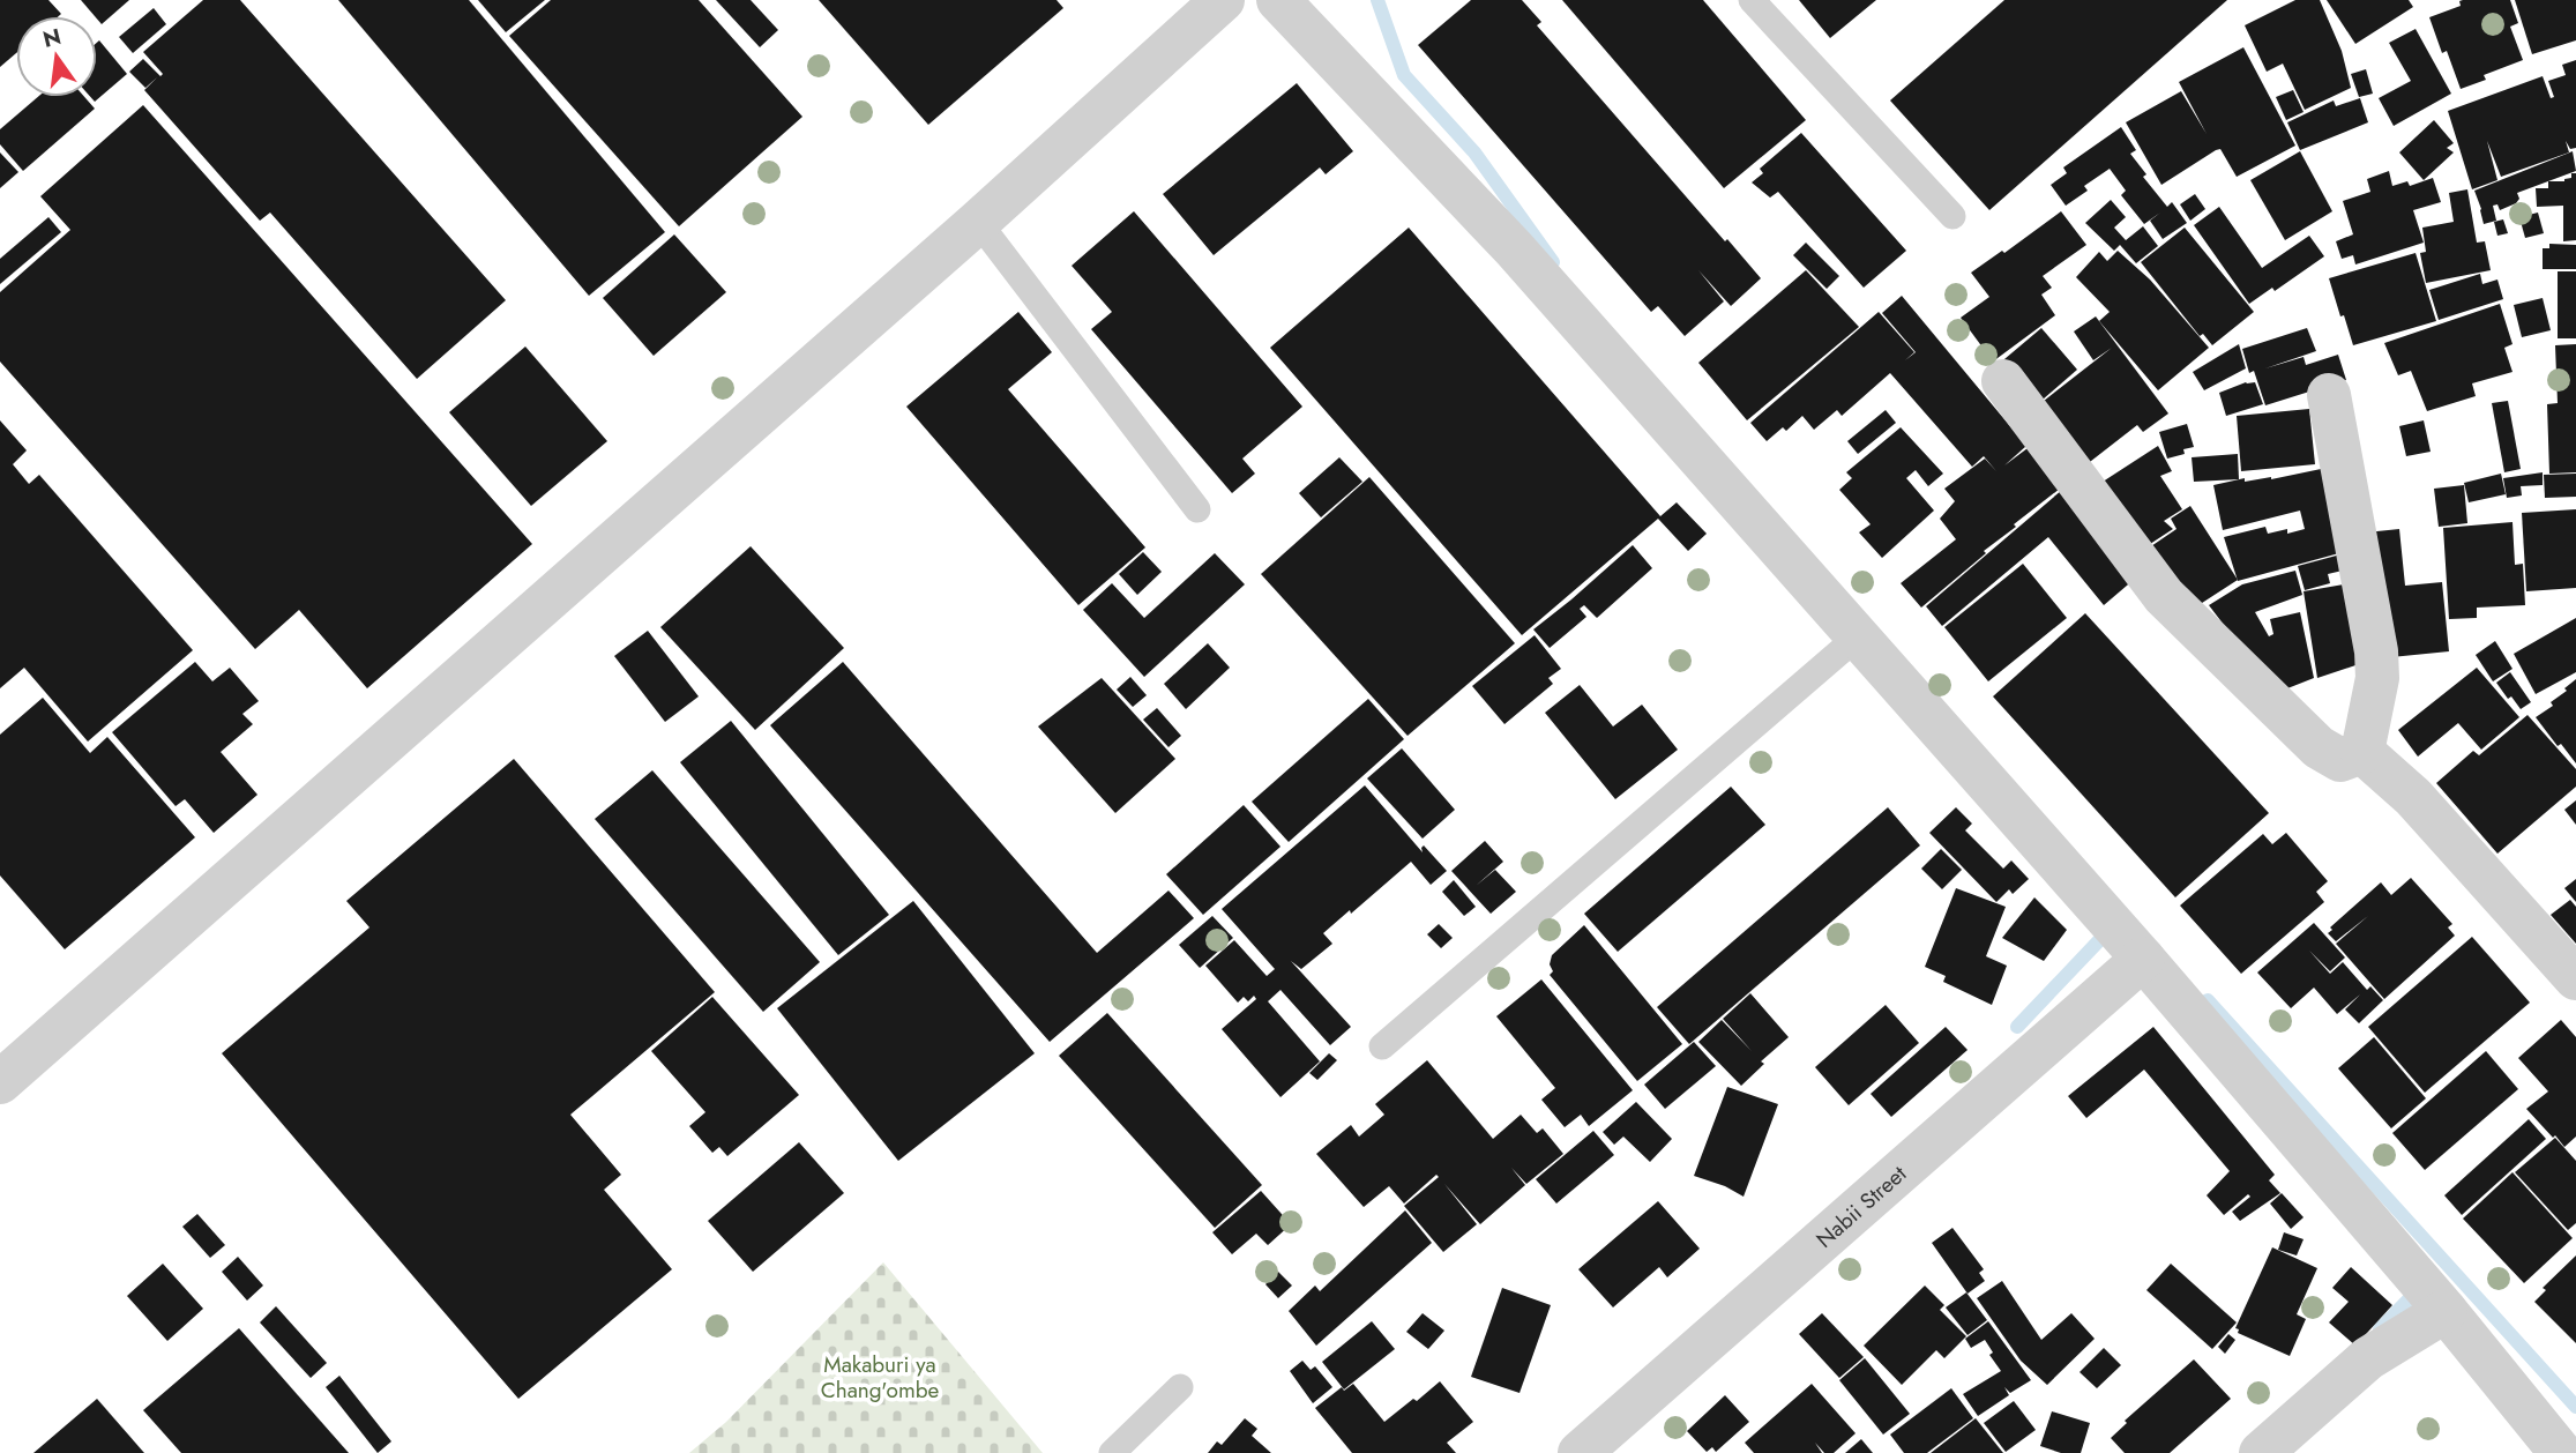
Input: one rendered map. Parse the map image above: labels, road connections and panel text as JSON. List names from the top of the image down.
{
  "streets": {
    "street": ["Nabii Street"]
  },
  "parks": ["Makaburi ya Chang'ombe"],
  "north": "top"
}
